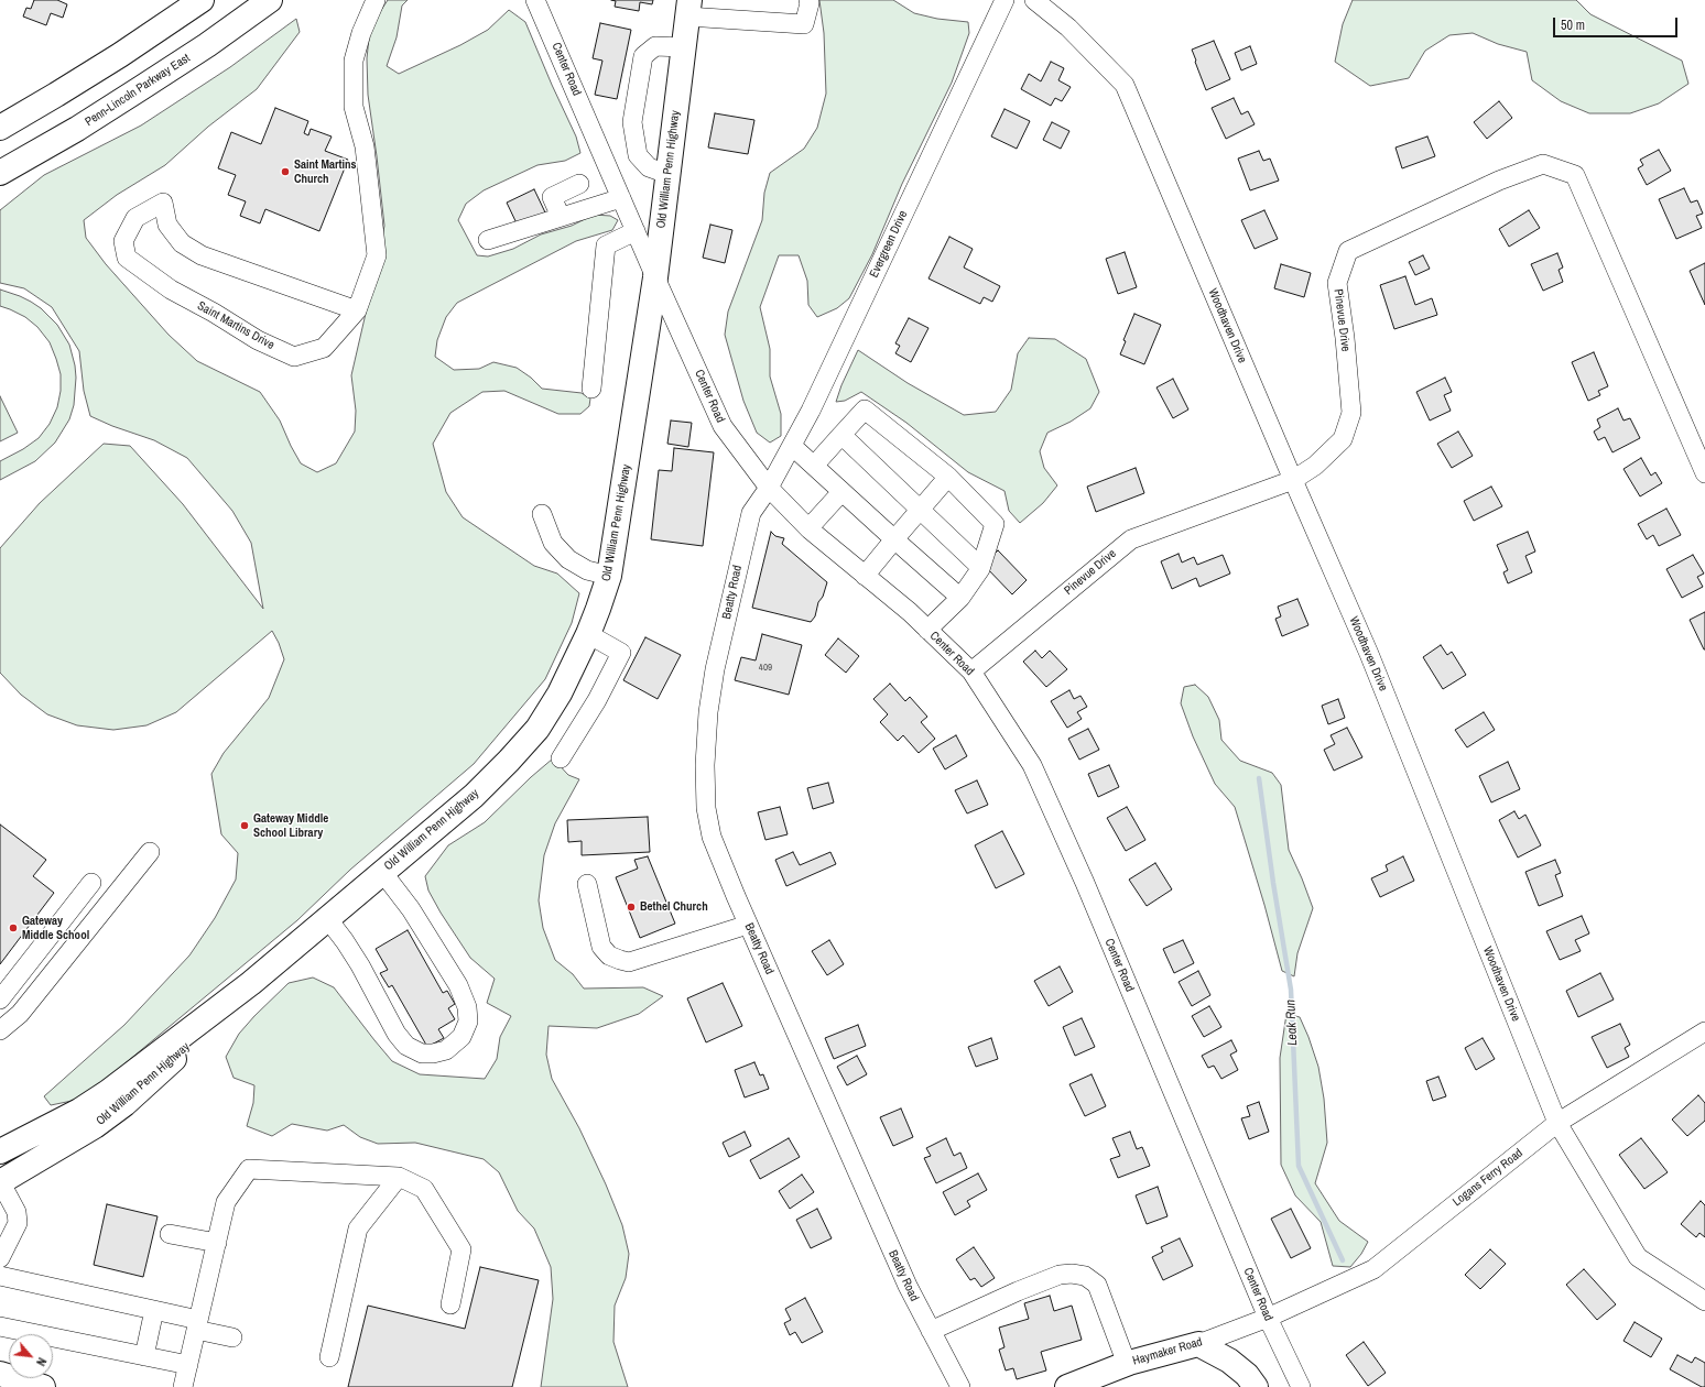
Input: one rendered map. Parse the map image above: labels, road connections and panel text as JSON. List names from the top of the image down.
{
  "streets": {
    "main road": ["Penn-Lincoln Parkway East", "Old William Penn Highway", "Haymaker Road"],
    "street": [
      "Center Road",
      "Evergreen Drive",
      "Pinevue Drive",
      "Saint Martins Drive",
      "Woodhaven Drive",
      "Beatty Road",
      "Logans Ferry Road"
    ]
  },
  "crossings": [
    ["Center Road", "Old William Penn Highway"],
    ["Center Road", "Evergreen Drive"],
    ["Center Road", "Pinevue Drive"],
    ["Center Road", "Beatty Road"],
    ["Center Road", "Logans Ferry Road"],
    ["Center Road", "Haymaker Road"],
    ["Evergreen Drive", "Beatty Road"],
    ["Pinevue Drive", "Woodhaven Drive"],
    ["Woodhaven Drive", "Logans Ferry Road"],
    ["Logans Ferry Road", "Haymaker Road"]
  ],
  "water": ["Leak Run"],
  "places": [
    "Saint Martins Church",
    "Gateway Middle School Library",
    "Bethel Church",
    "Gateway Middle School"
  ],
  "house_numbers": ["409"],
  "scale_bar": "50 m",
  "north": "bottom right"
}
